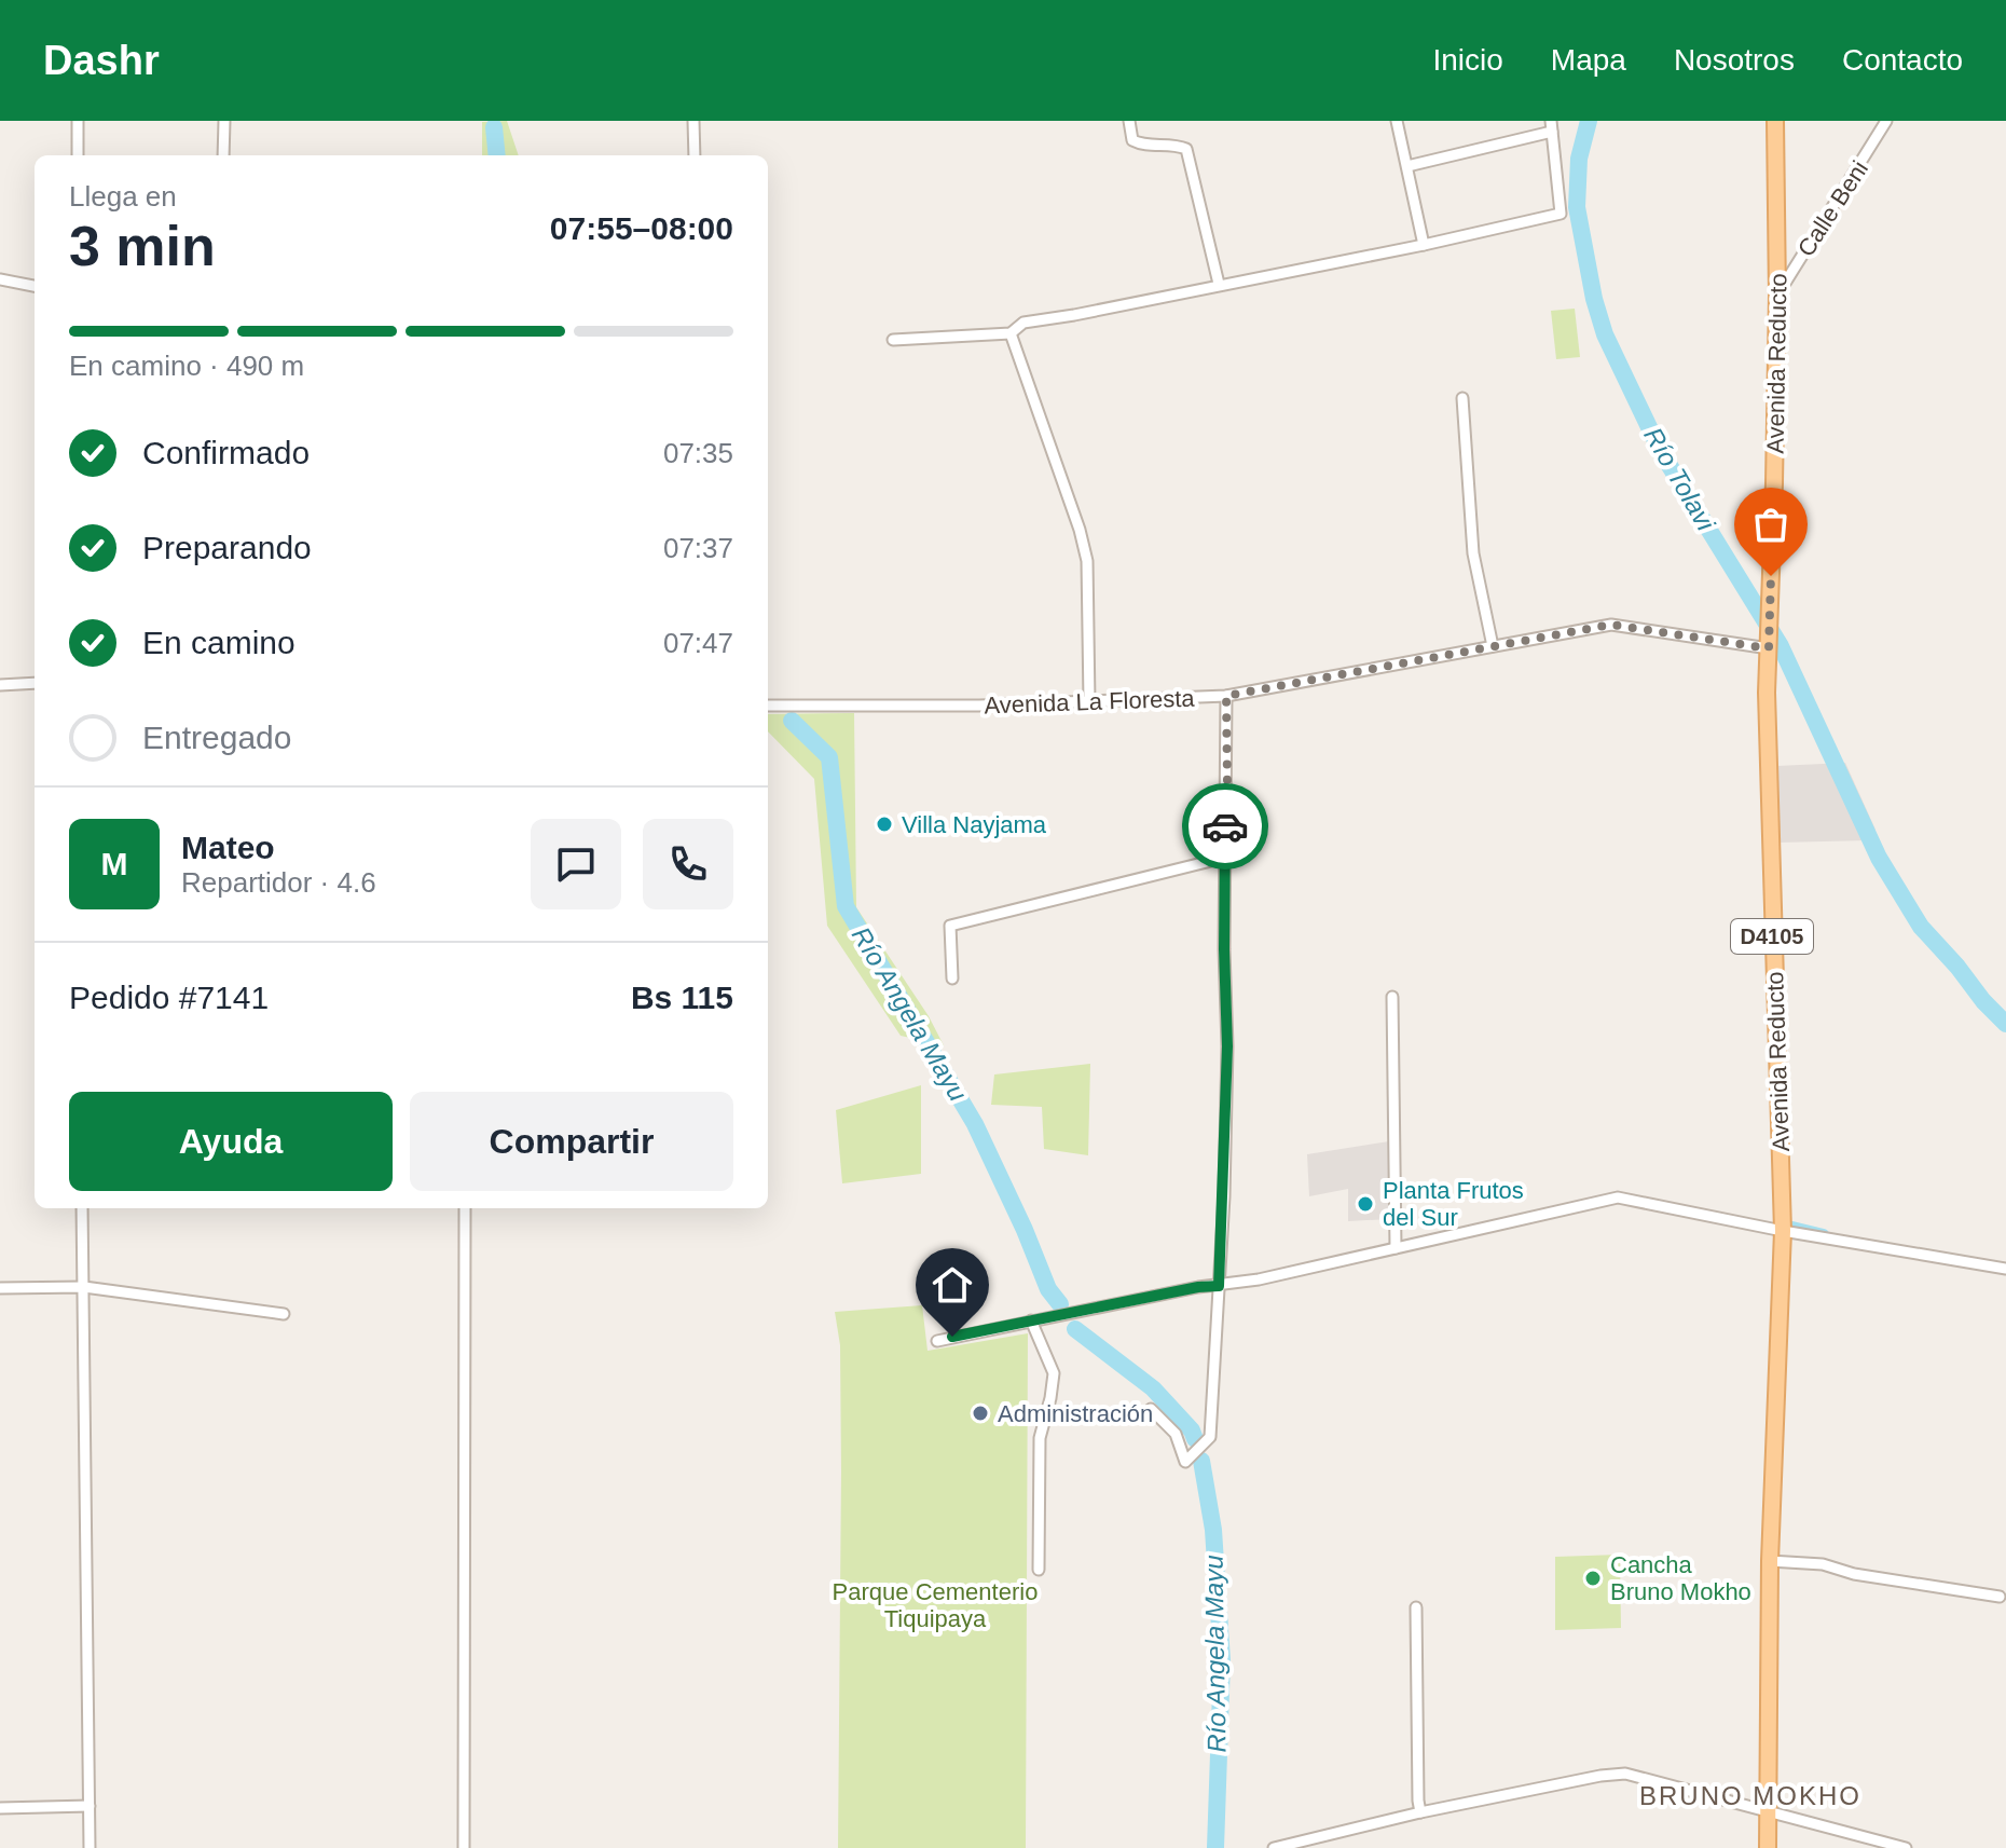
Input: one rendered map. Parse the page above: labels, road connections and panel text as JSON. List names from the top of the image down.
{
  "streets": {
    "main road": ["Avenida Reducto", "D4105"],
    "street": ["Calle Beni", "Avenida La Floresta"]
  },
  "crossings": [
    ["Calle Beni", "Avenida Reducto"],
    ["Avenida Reducto", "Avenida La Floresta"]
  ],
  "districts": ["BRUNO MOKHO"],
  "water": ["Río Tolavi", "Río Angela Mayu"],
  "parks": ["Parque Cementerio Tiquipaya"],
  "places": [
    "Villa Nayjama",
    "Planta Frutos del Sur",
    "Administración",
    "Cancha Bruno Mokho"
  ],
  "page": {
    "header": "Dashr",
    "nav": [
      "Inicio",
      "Mapa",
      "Nosotros",
      "Contacto"
    ],
    "heading": ["3 min", "Llega en", "07:55–08:00"],
    "panel": [
      "Mateo",
      "Repartidor · 4.6",
      "Pedido #7141",
      "Bs 115"
    ],
    "bar": "En camino · 490 m",
    "list": [
      ["Confirmado", "07:35"],
      ["Preparando", "07:37"],
      ["En camino", "07:47"],
      "Entregado"
    ],
    "round": "M",
    "buttons": ["Ayuda", "Compartir"]
  }
}
